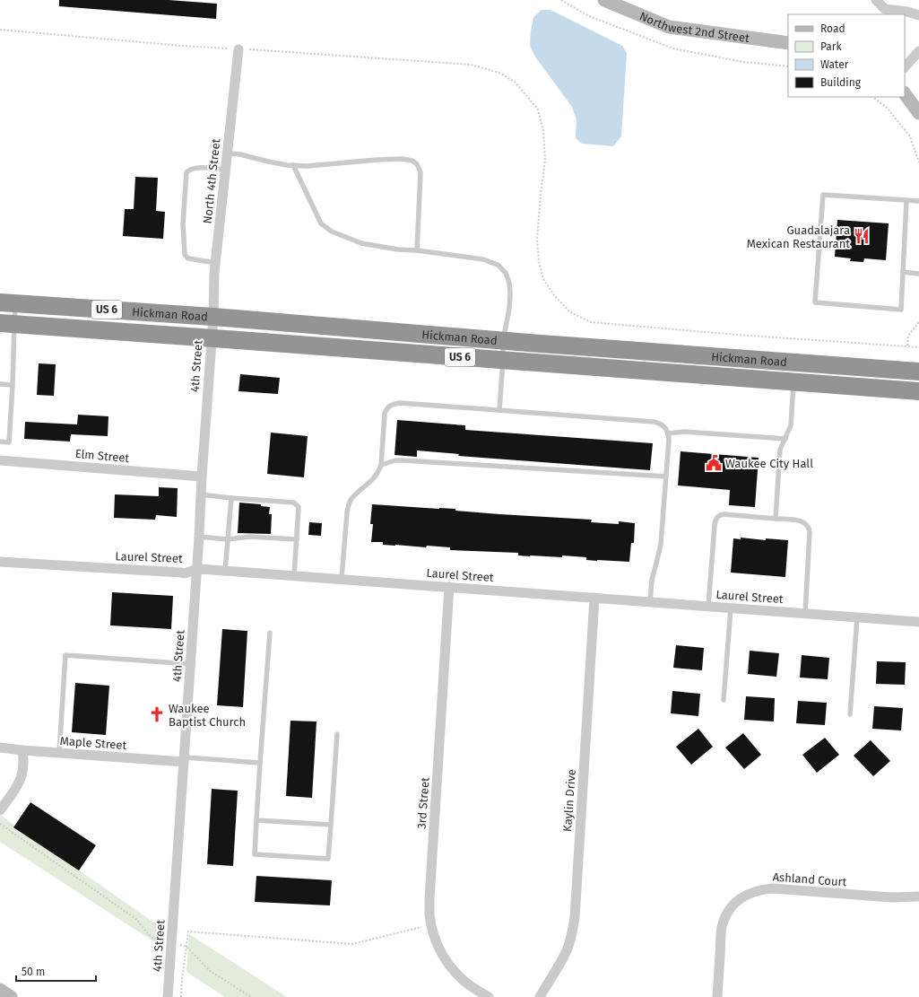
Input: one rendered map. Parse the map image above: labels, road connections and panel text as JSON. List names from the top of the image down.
{
  "streets": {
    "highway": ["US 6", "Hickman Road"],
    "street": [
      "Northwest 2nd Street",
      "North 4th Street",
      "4th Street",
      "Elm Street",
      "Laurel Street",
      "Maple Street",
      "Kaylin Drive",
      "3rd Street",
      "Ashland Court"
    ]
  },
  "crossings": [
    ["North 4th Street", "Hickman Road"],
    ["North 4th Street", "4th Street"],
    ["Hickman Road", "4th Street"],
    ["4th Street", "Elm Street"],
    ["4th Street", "Laurel Street"],
    ["4th Street", "Maple Street"],
    ["Laurel Street", "Kaylin Drive"],
    ["Laurel Street", "3rd Street"]
  ],
  "places": {
    "restaurant": ["Guadalajara Mexican Restaurant"],
    "public building": ["Waukee City Hall"],
    "church": ["Waukee Baptist Church"]
  },
  "legend": [
    "Road",
    "Park",
    "Water",
    "Building"
  ],
  "scale_bar": "50 m"
}
